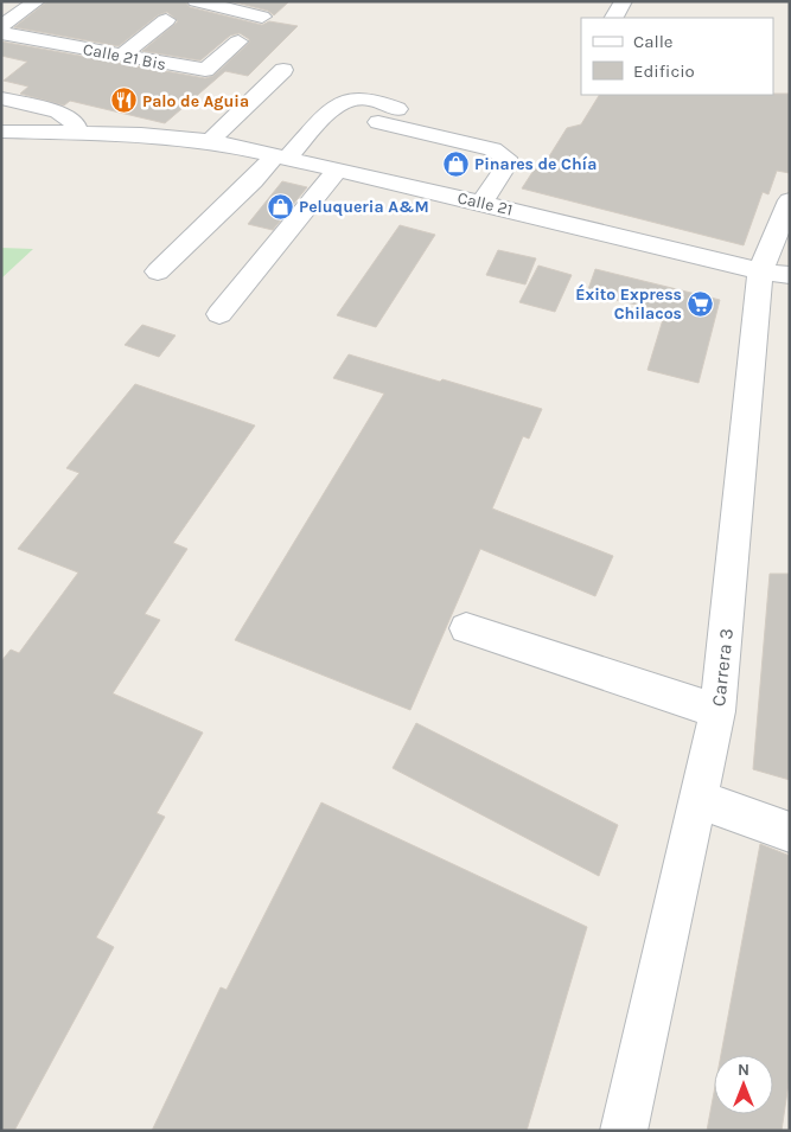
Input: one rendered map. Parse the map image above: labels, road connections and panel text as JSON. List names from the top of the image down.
{
  "streets": {
    "street": ["Calle 21 Bis", "Calle 21", "Carrera 3"]
  },
  "crossings": [
    ["Calle 21", "Carrera 3"]
  ],
  "places": {
    "restaurant": ["Palo de Aguia"],
    "shop": ["Pinares de Chía", "Peluqueria A&M"],
    "supermarket": ["Éxito Express Chilacos"]
  },
  "legend": ["Calle", "Edificio"],
  "north": "top"
}
